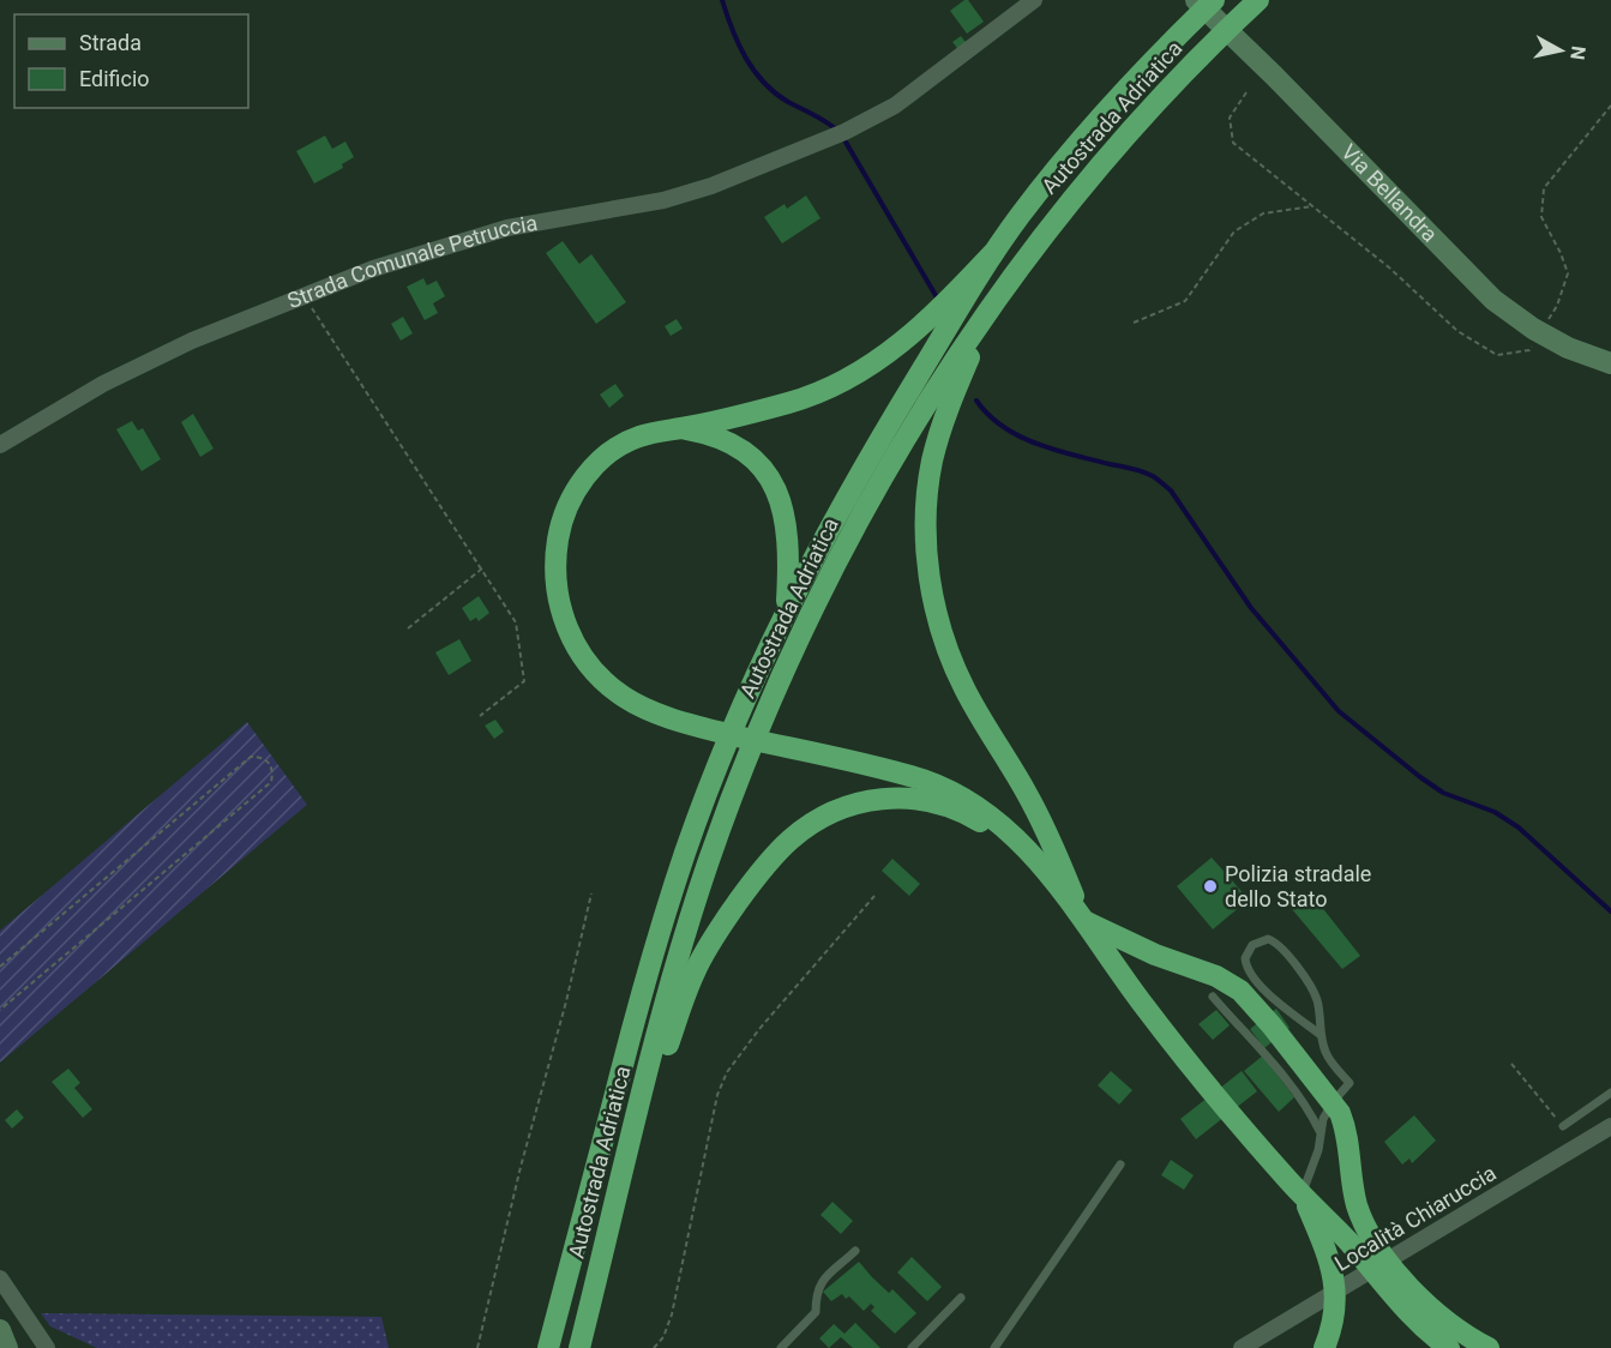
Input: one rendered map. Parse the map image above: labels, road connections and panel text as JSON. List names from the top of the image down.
{
  "streets": {
    "highway": ["Autostrada Adriatica"],
    "main road": ["Via Bellandra"],
    "street": ["Strada Comunale Petruccia", "Località Chiaruccia"]
  },
  "places": ["Polizia stradale dello Stato"],
  "legend": ["Strada", "Edificio"],
  "north": "right"
}
